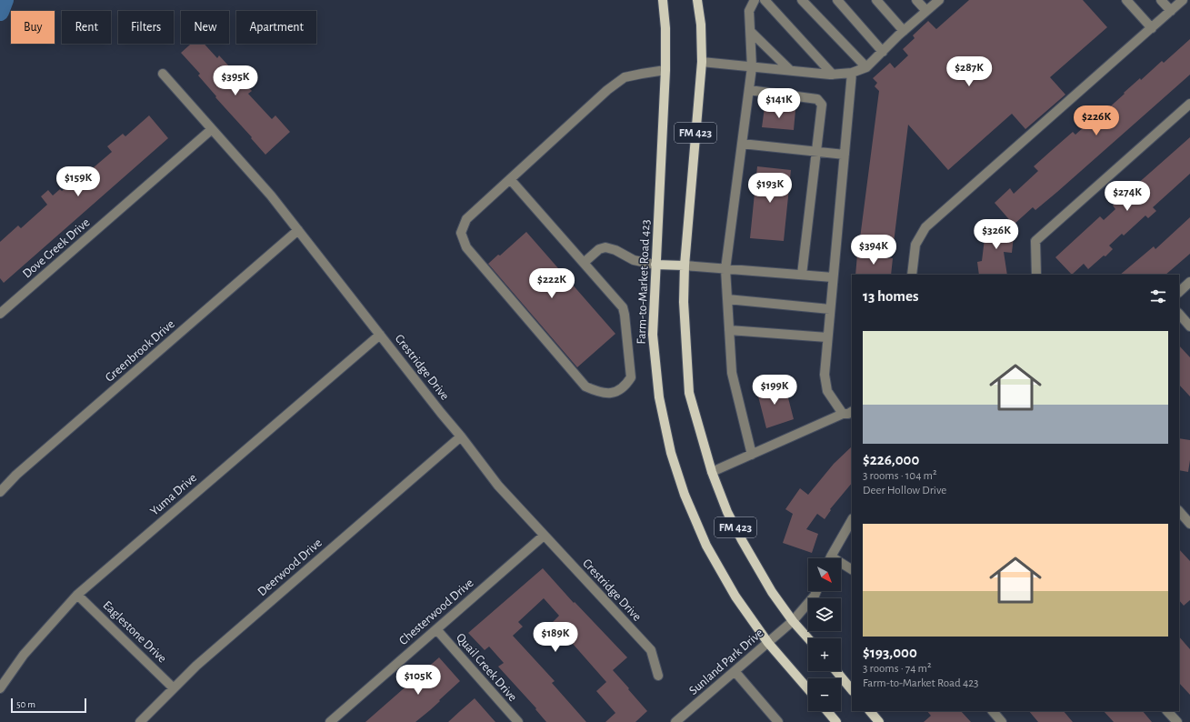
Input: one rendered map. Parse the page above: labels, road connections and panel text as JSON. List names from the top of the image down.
{
  "streets": {
    "main road": ["FM 423", "Farm-to-Market Road 423"],
    "street": [
      "Dove Creek Drive",
      "Greenbrook Drive",
      "Crestridge Drive",
      "Yuma Drive",
      "Deerwood Drive",
      "Chesterwood Drive",
      "Eaglestone Drive",
      "Sunland Park Drive",
      "Quail Creek Drive"
    ]
  },
  "crossings": [
    ["FM 423", "Sunland Park Drive"],
    ["Dove Creek Drive", "Crestridge Drive"],
    ["Farm-to-Market Road 423", "Sunland Park Drive"],
    ["Greenbrook Drive", "Crestridge Drive"],
    ["Crestridge Drive", "Yuma Drive"],
    ["Crestridge Drive", "Deerwood Drive"],
    ["Crestridge Drive", "Chesterwood Drive"],
    ["Yuma Drive", "Eaglestone Drive"],
    ["Deerwood Drive", "Eaglestone Drive"],
    ["Chesterwood Drive", "Quail Creek Drive"]
  ],
  "scale_bar": "50 m",
  "north": "bottom right",
  "page": {
    "chip": [
      "Buy",
      "Rent",
      "Filters",
      "New",
      "Apartment"
    ],
    "price": [
      "$287K",
      "$395K",
      "$141K",
      "$226K",
      "$159K",
      "$193K",
      "$274K",
      "$326K",
      "$394K",
      "$222K",
      "$199K",
      "$189K",
      "$105K"
    ],
    "heading": "13 homes",
    "list": [
      {
        "name": "$226,000",
        "note": "3 rooms · 104 m² · Deer Hollow Drive"
      },
      {
        "name": "$193,000",
        "note": "3 rooms · 74 m² · Farm-to-Market Road 423"
      }
    ],
    "map_buttons": ["+", "−"],
    "scale": "50 m"
  }
}
